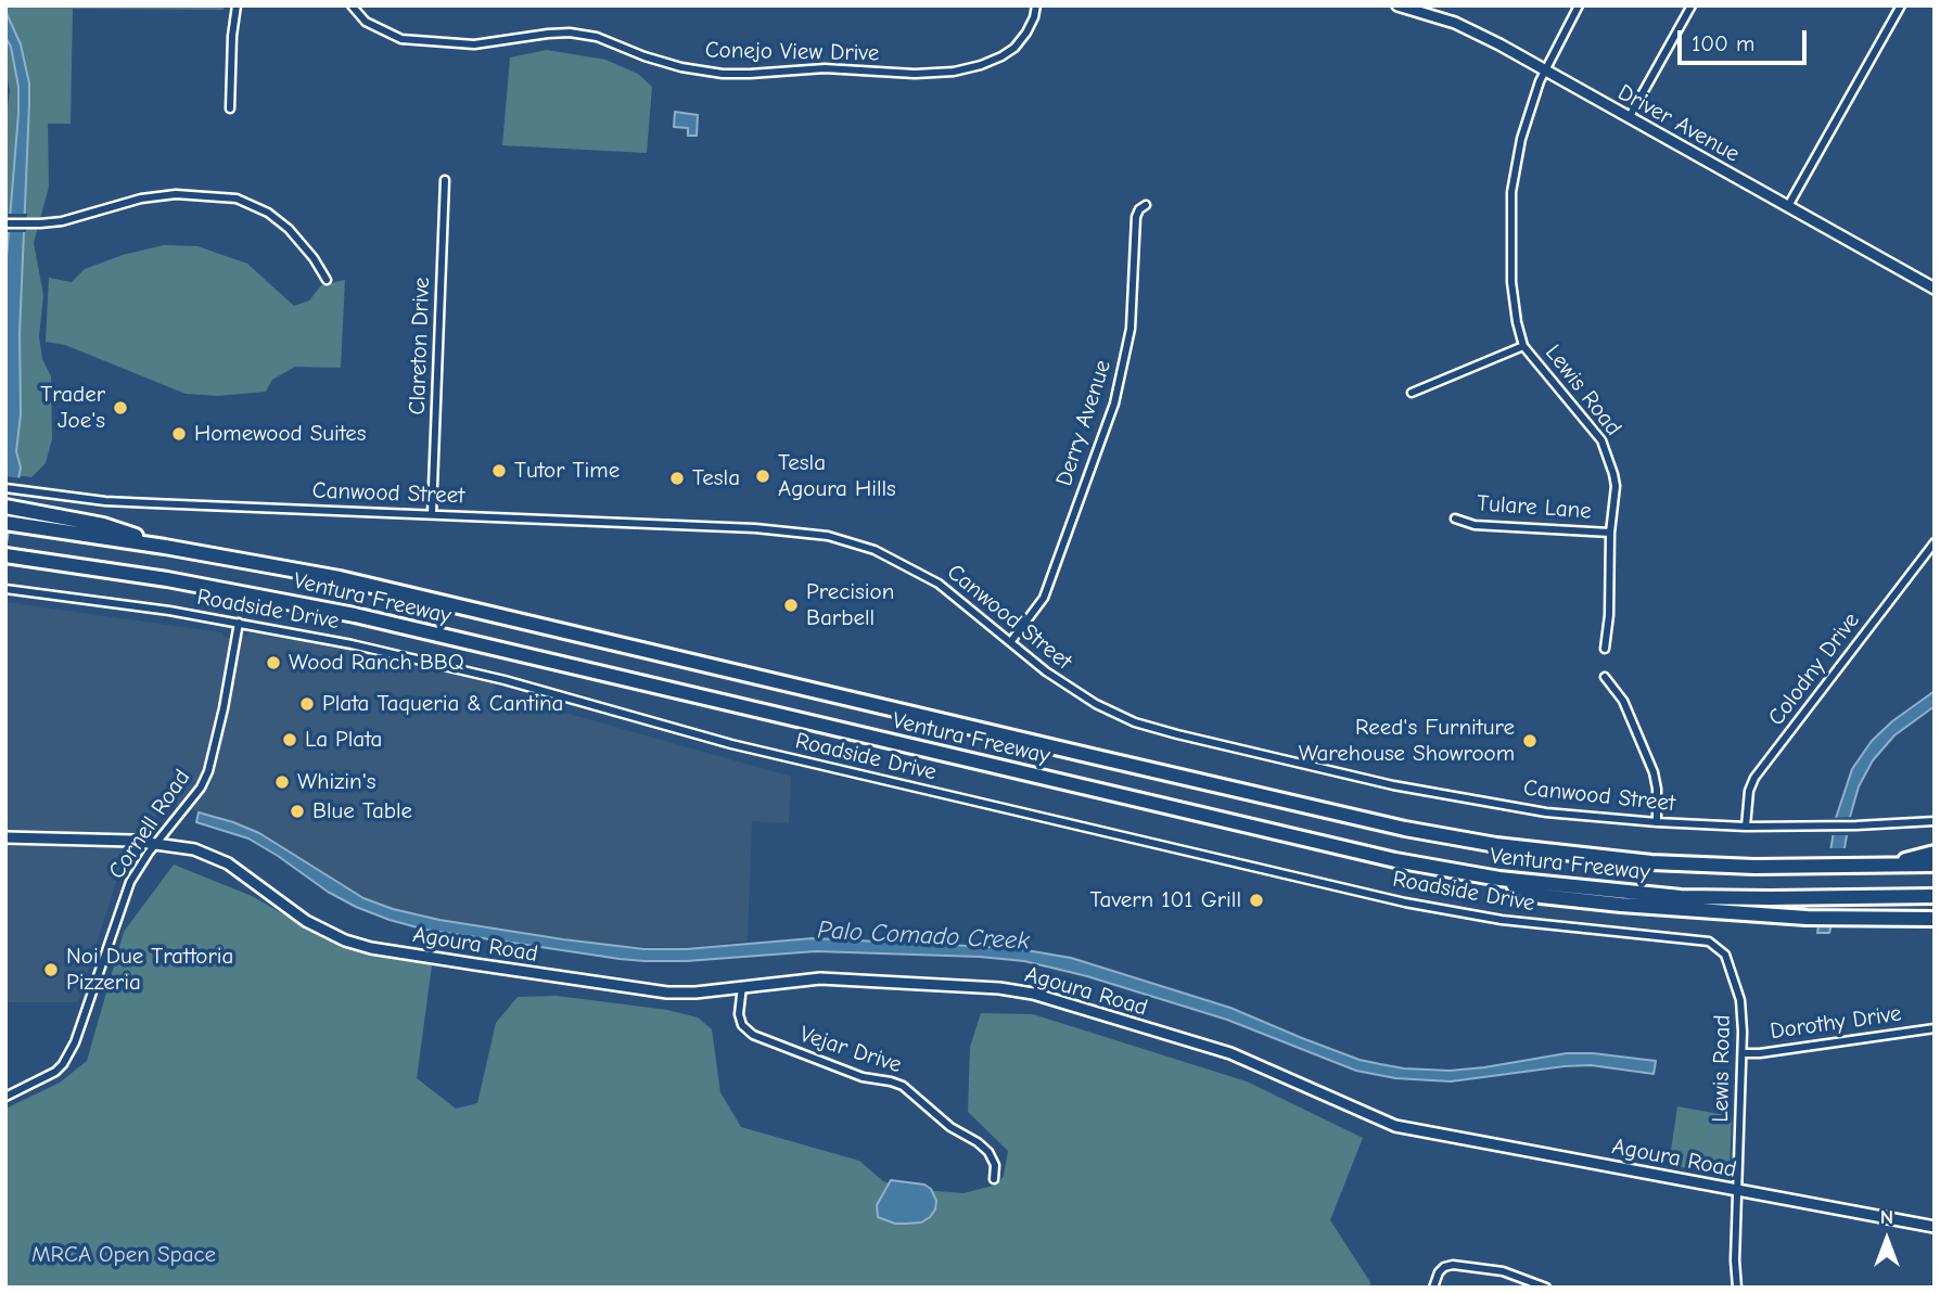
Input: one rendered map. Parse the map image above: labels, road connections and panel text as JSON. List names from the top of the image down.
{
  "streets": {
    "highway": ["Ventura Freeway"],
    "main road": ["Driver Avenue", "Agoura Road"],
    "street": [
      "Conejo View Drive",
      "Clareton Drive",
      "Lewis Road",
      "Derry Avenue",
      "Canwood Street",
      "Tulare Lane",
      "Roadside Drive",
      "Colodny Drive",
      "Cornell Road",
      "Dorothy Drive",
      "Vejar Drive"
    ]
  },
  "crossings": [
    ["Driver Avenue", "Lewis Road"],
    ["Clareton Drive", "Canwood Street"],
    ["Lewis Road", "Tulare Lane"],
    ["Lewis Road", "Roadside Drive"],
    ["Lewis Road", "Agoura Road"],
    ["Lewis Road", "Dorothy Drive"],
    ["Derry Avenue", "Canwood Street"],
    ["Canwood Street", "Colodny Drive"],
    ["Roadside Drive", "Cornell Road"],
    ["Cornell Road", "Agoura Road"],
    ["Agoura Road", "Vejar Drive"]
  ],
  "water": ["Palo Comado Creek"],
  "parks": ["MRCA Open Space"],
  "places": [
    "Trader Joe's",
    "Homewood Suites",
    "Tutor Time",
    "Tesla Agoura Hills",
    "Tesla",
    "Precision Barbell",
    "Wood Ranch BBQ",
    "Plata Taqueria & Cantina",
    "La Plata",
    "Reed's Furniture Warehouse Showroom",
    "Whizin's",
    "Blue Table",
    "Tavern 101 Grill",
    "Noi Due Trattoria Pizzeria"
  ],
  "scale_bar": "100 m",
  "north": "top"
}
